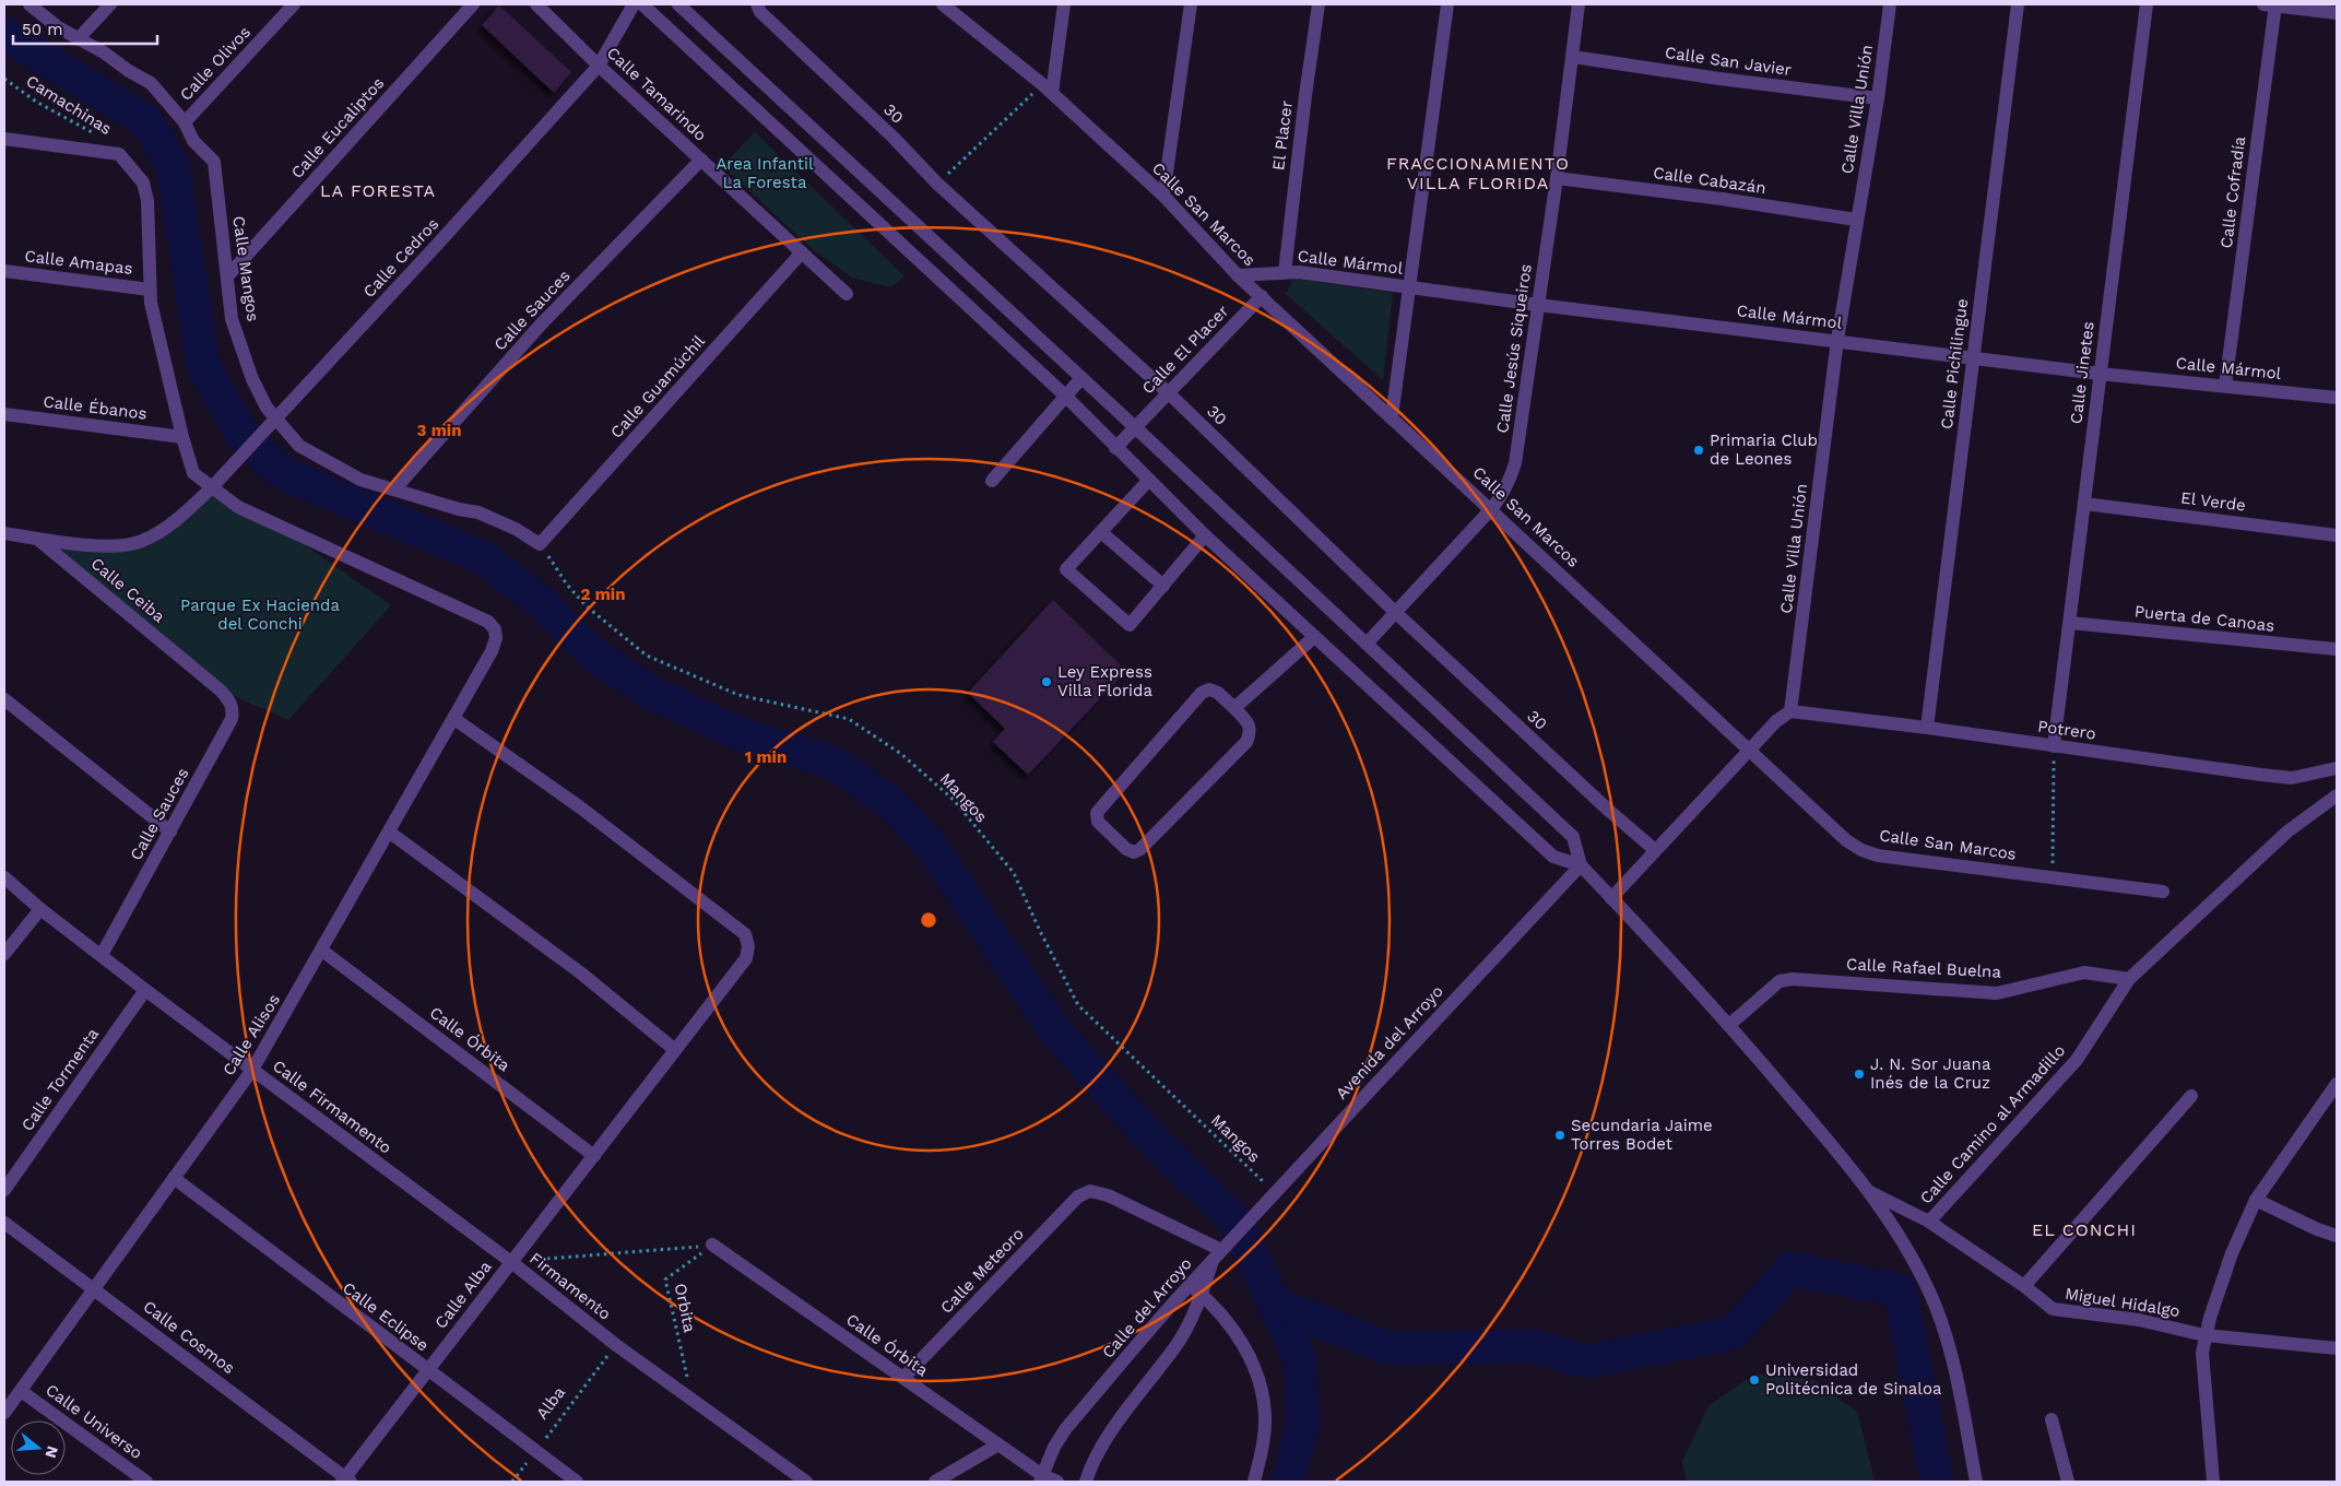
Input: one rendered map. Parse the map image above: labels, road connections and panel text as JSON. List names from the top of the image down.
{
  "streets": {
    "street": [
      "Calle San Javier",
      "Calle Olivos",
      "Calle Tamarindo",
      "Calle Villa Unión",
      "30",
      "Calle Eucaliptos",
      "El Placer",
      "Calle Cabazán",
      "Calle Cofradía",
      "Calle San Marcos",
      "Calle Cedros",
      "Calle Amapas",
      "Calle Mármol",
      "Calle Mangos",
      "Calle Sauces",
      "Calle Jesús Siqueiros",
      "Calle El Placer",
      "Calle Pichilingue",
      "Calle Jinetes",
      "Calle Guamúchil",
      "Calle Ébanos",
      "El Verde",
      "Calle Ceiba",
      "Puerta de Canoas",
      "Potrero",
      "Calle Rafael Buelna",
      "Calle Alisos",
      "Calle Órbita",
      "Avenida del Arroyo",
      "Calle Tormenta",
      "Calle Firmamento",
      "Calle Camino al Armadillo",
      "Calle Meteoro",
      "Firmamento",
      "Calle Alba",
      "Miguel Hidalgo",
      "Calle del Arroyo",
      "Calle Eclipse",
      "Calle Cosmos",
      "Calle Universo"
    ],
    "path": [
      "Camachinas",
      "Mangos",
      "Orbita",
      "Alba"
    ]
  },
  "crossings": [
    ["Calle San Javier", "Calle Villa Unión"],
    ["Calle San Javier", "Calle Jesús Siqueiros"],
    ["Calle Olivos", "Calle Mangos"],
    ["Calle Tamarindo", "Calle Cedros"],
    ["Calle Tamarindo", "Calle Sauces"],
    ["Calle Tamarindo", "Calle Guamúchil"],
    ["Calle Villa Unión", "Calle Cabazán"],
    ["Calle Villa Unión", "Calle Mármol"],
    ["Calle Villa Unión", "Potrero"],
    ["30", "Calle Jesús Siqueiros"],
    ["30", "Calle El Placer"],
    ["Calle Eucaliptos", "Calle Mangos"],
    ["El Placer", "Calle Mármol"],
    ["Calle Cabazán", "Calle Jesús Siqueiros"],
    ["Calle Cofradía", "Calle Mármol"],
    ["Calle San Marcos", "Calle Mármol"],
    ["Calle San Marcos", "Calle Jesús Siqueiros"],
    ["Calle San Marcos", "Calle El Placer"],
    ["Calle Cedros", "Calle Mangos"],
    ["Calle Cedros", "Calle Ceiba"],
    ["Calle Mármol", "Calle Jesús Siqueiros"],
    ["Calle Mármol", "Calle Pichilingue"],
    ["Calle Mármol", "Calle Jinetes"],
    ["Calle Mangos", "Calle Sauces"],
    ["Calle Mangos", "Calle Guamúchil"],
    ["Calle Mangos", "Mangos"],
    ["Calle Sauces", "Calle Ceiba"],
    ["Calle Sauces", "Calle Firmamento"],
    ["Calle Pichilingue", "Potrero"],
    ["Calle Jinetes", "El Verde"],
    ["Calle Jinetes", "Puerta de Canoas"],
    ["Calle Jinetes", "Potrero"],
    ["Calle Guamúchil", "Mangos"],
    ["Calle Ceiba", "Calle Alisos"],
    ["Mangos", "Avenida del Arroyo"],
    ["Calle Rafael Buelna", "Calle Camino al Armadillo"],
    ["Calle Alisos", "Calle Órbita"],
    ["Calle Alisos", "Calle Firmamento"],
    ["Calle Alisos", "Calle Alba"],
    ["Calle Alisos", "Calle Eclipse"],
    ["Calle Alisos", "Calle Cosmos"],
    ["Calle Alisos", "Calle Universo"],
    ["Calle Órbita", "Calle Meteoro"],
    ["Calle Órbita", "Firmamento"],
    ["Calle Órbita", "Calle Alba"],
    ["Calle Órbita", "Orbita"],
    ["Calle Órbita", "Calle del Arroyo"],
    ["Avenida del Arroyo", "Calle Meteoro"],
    ["Avenida del Arroyo", "Calle del Arroyo"],
    ["Calle Tormenta", "Calle Firmamento"],
    ["Calle Firmamento", "Firmamento"],
    ["Calle Firmamento", "Calle Alba"],
    ["Calle Camino al Armadillo", "Miguel Hidalgo"],
    ["Calle Meteoro", "Calle del Arroyo"],
    ["Firmamento", "Calle Alba"],
    ["Firmamento", "Orbita"],
    ["Firmamento", "Alba"],
    ["Calle Alba", "Calle Eclipse"],
    ["Calle Alba", "Calle Cosmos"],
    ["Calle Eclipse", "Alba"]
  ],
  "districts": ["FRACCIONAMIENTO VILLA FLORIDA", "LA FORESTA", "EL CONCHI"],
  "parks": ["Area Infantil La Foresta", "Parque Ex Hacienda del Conchi"],
  "places": [
    "Primaria Club de Leones",
    "Ley Express Villa Florida",
    "J. N. Sor Juana Inés de la Cruz",
    "Secundaria Jaime Torres Bodet",
    "Universidad Politécnica de Sinaloa"
  ],
  "scale_bar": "50 m",
  "north": "right",
  "rings": ["3 min", "2 min", "1 min"]
}
